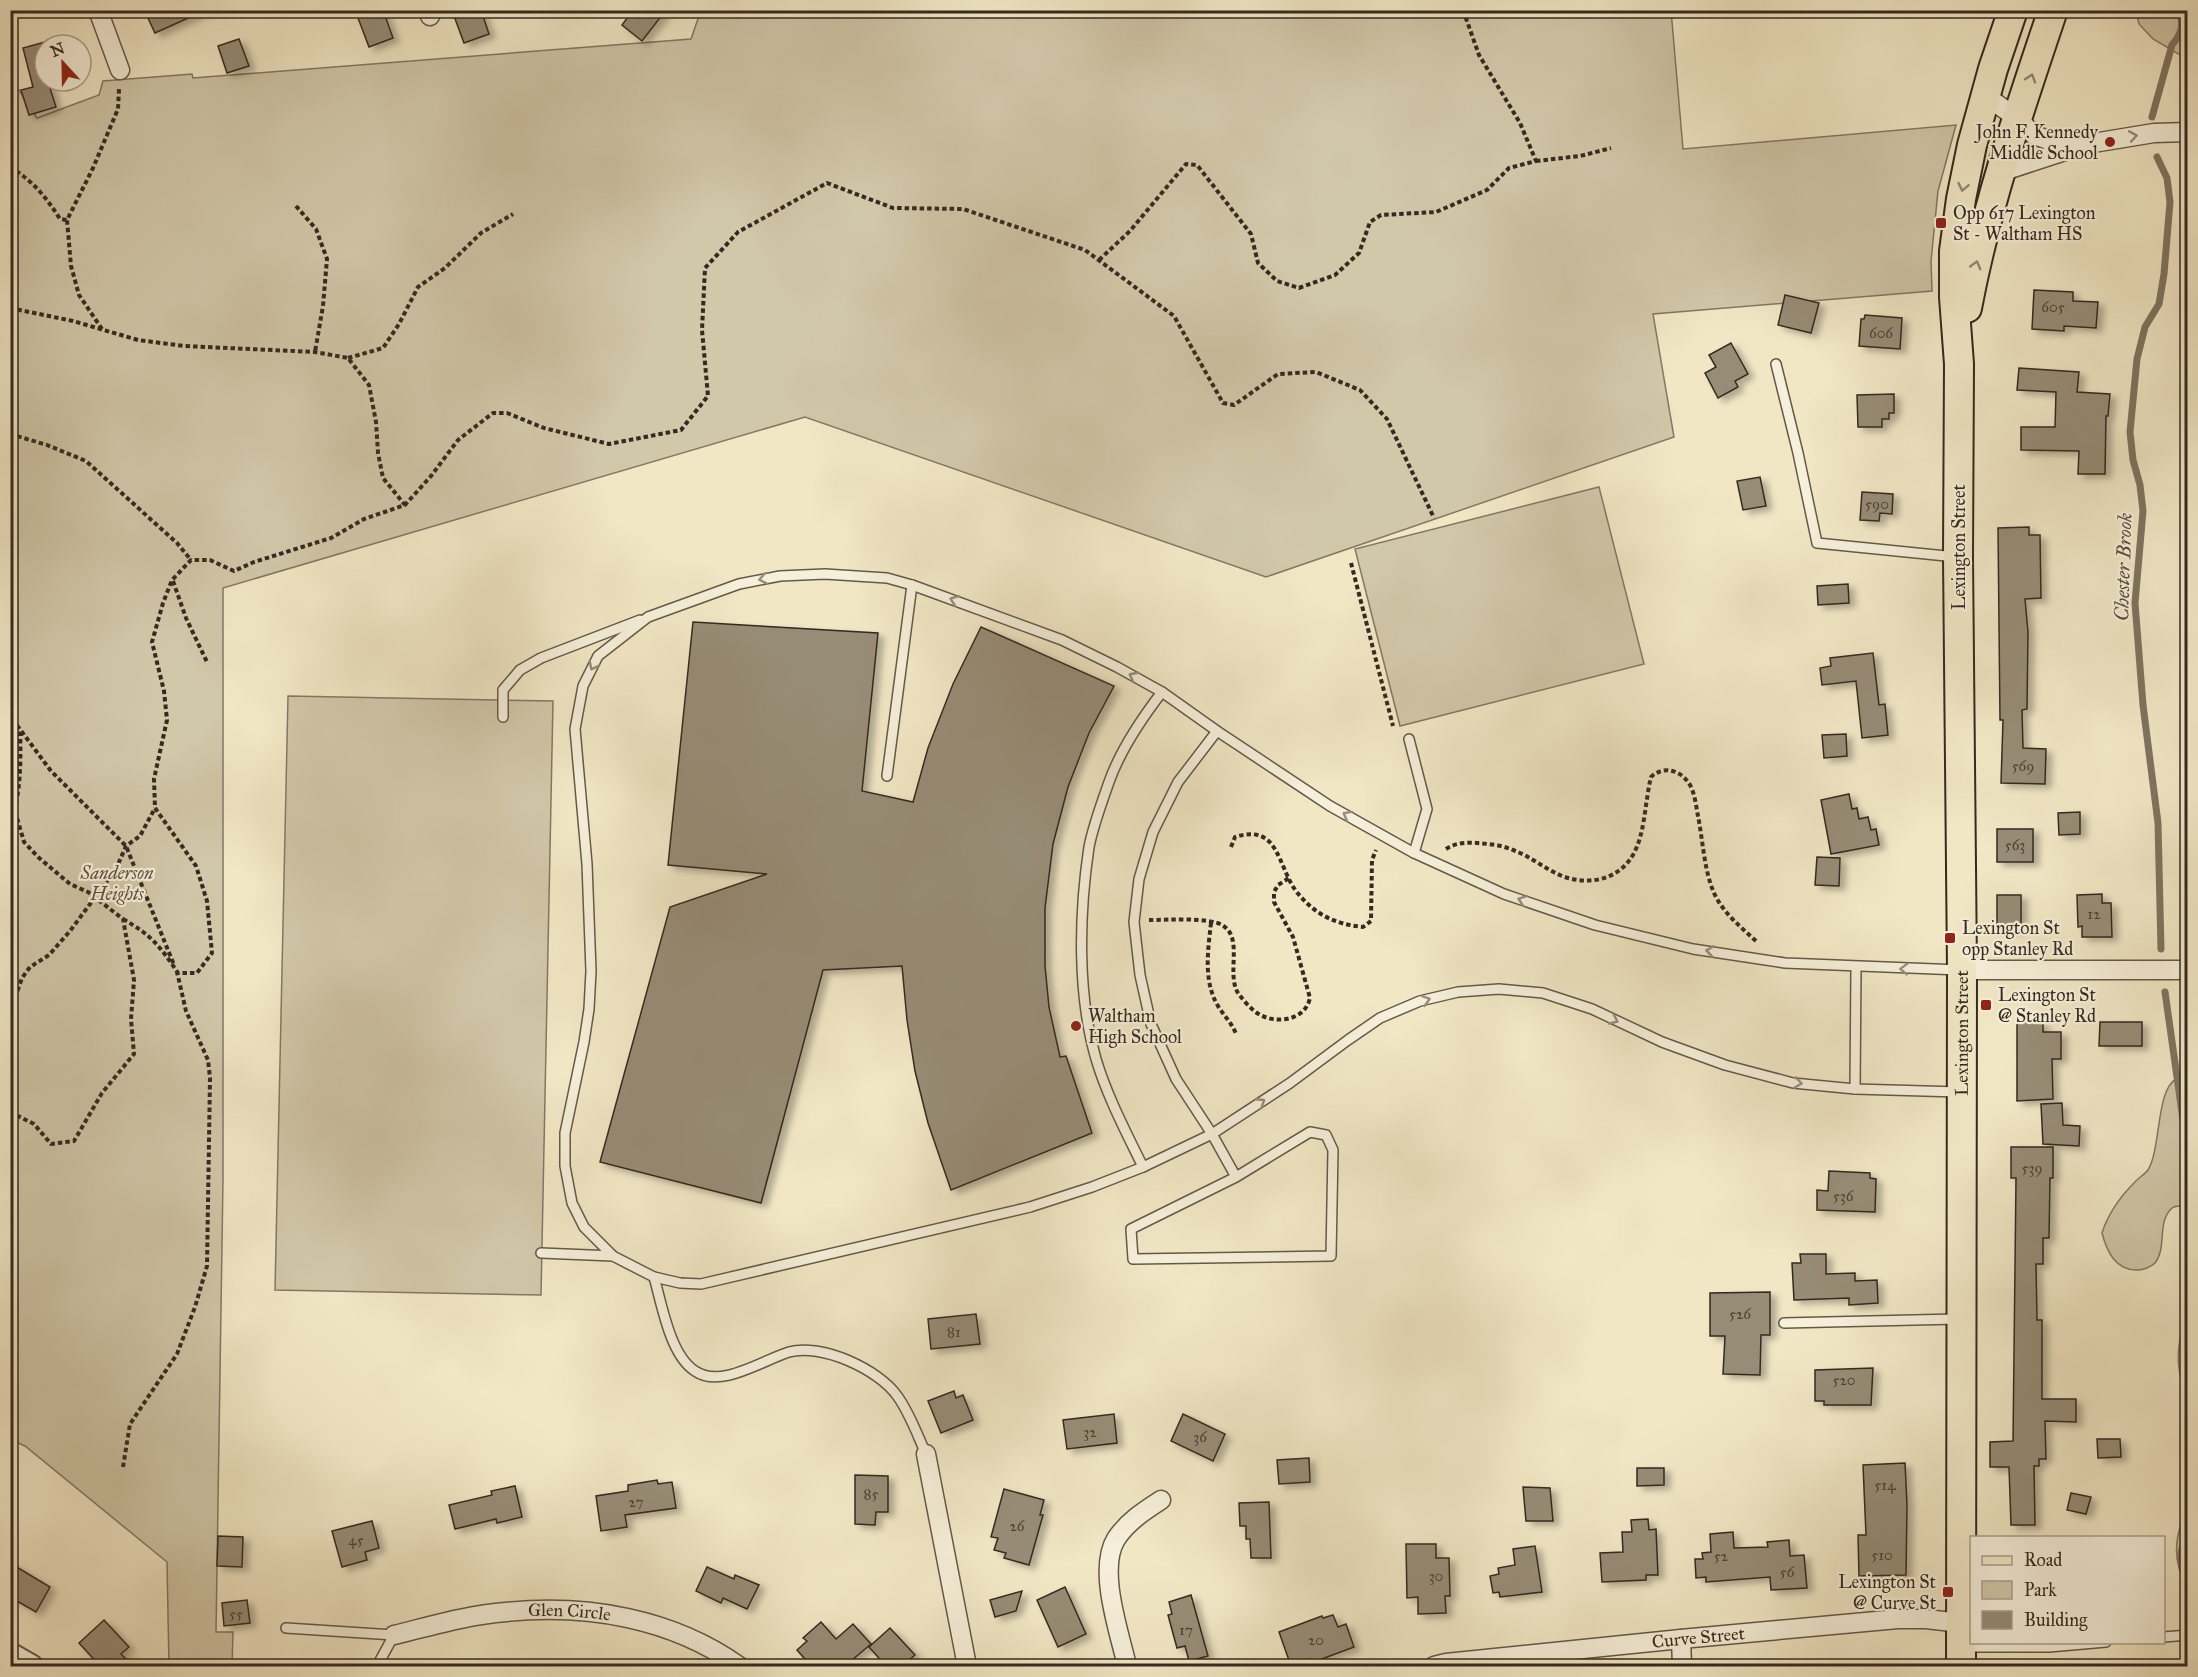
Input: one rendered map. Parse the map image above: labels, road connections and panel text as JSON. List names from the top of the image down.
{
  "streets": {
    "main road": ["Lexington Street"],
    "street": ["Glen Circle", "Curve Street"]
  },
  "crossings": [
    ["Lexington Street", "Curve Street"]
  ],
  "water": ["Chester Brook"],
  "parks": ["Sanderson Heights"],
  "places": {
    "other": ["John F. Kennedy Middle School", "Waltham High School"],
    "transit": [
      "Opp 617 Lexington St - Waltham HS",
      "Lexington St opp Stanley Rd",
      "Lexington St @ Stanley Rd",
      "Lexington St @ Curve St"
    ]
  },
  "house_numbers": [
    "605",
    "606",
    "590",
    "569",
    "563",
    "12",
    "539",
    "536",
    "526",
    "81",
    "520",
    "32",
    "36",
    "514",
    "85",
    "27",
    "26",
    "45",
    "510",
    "52",
    "56",
    "30",
    "55",
    "17",
    "20"
  ],
  "legend": ["Road", "Park", "Building"],
  "north": "top"
}
